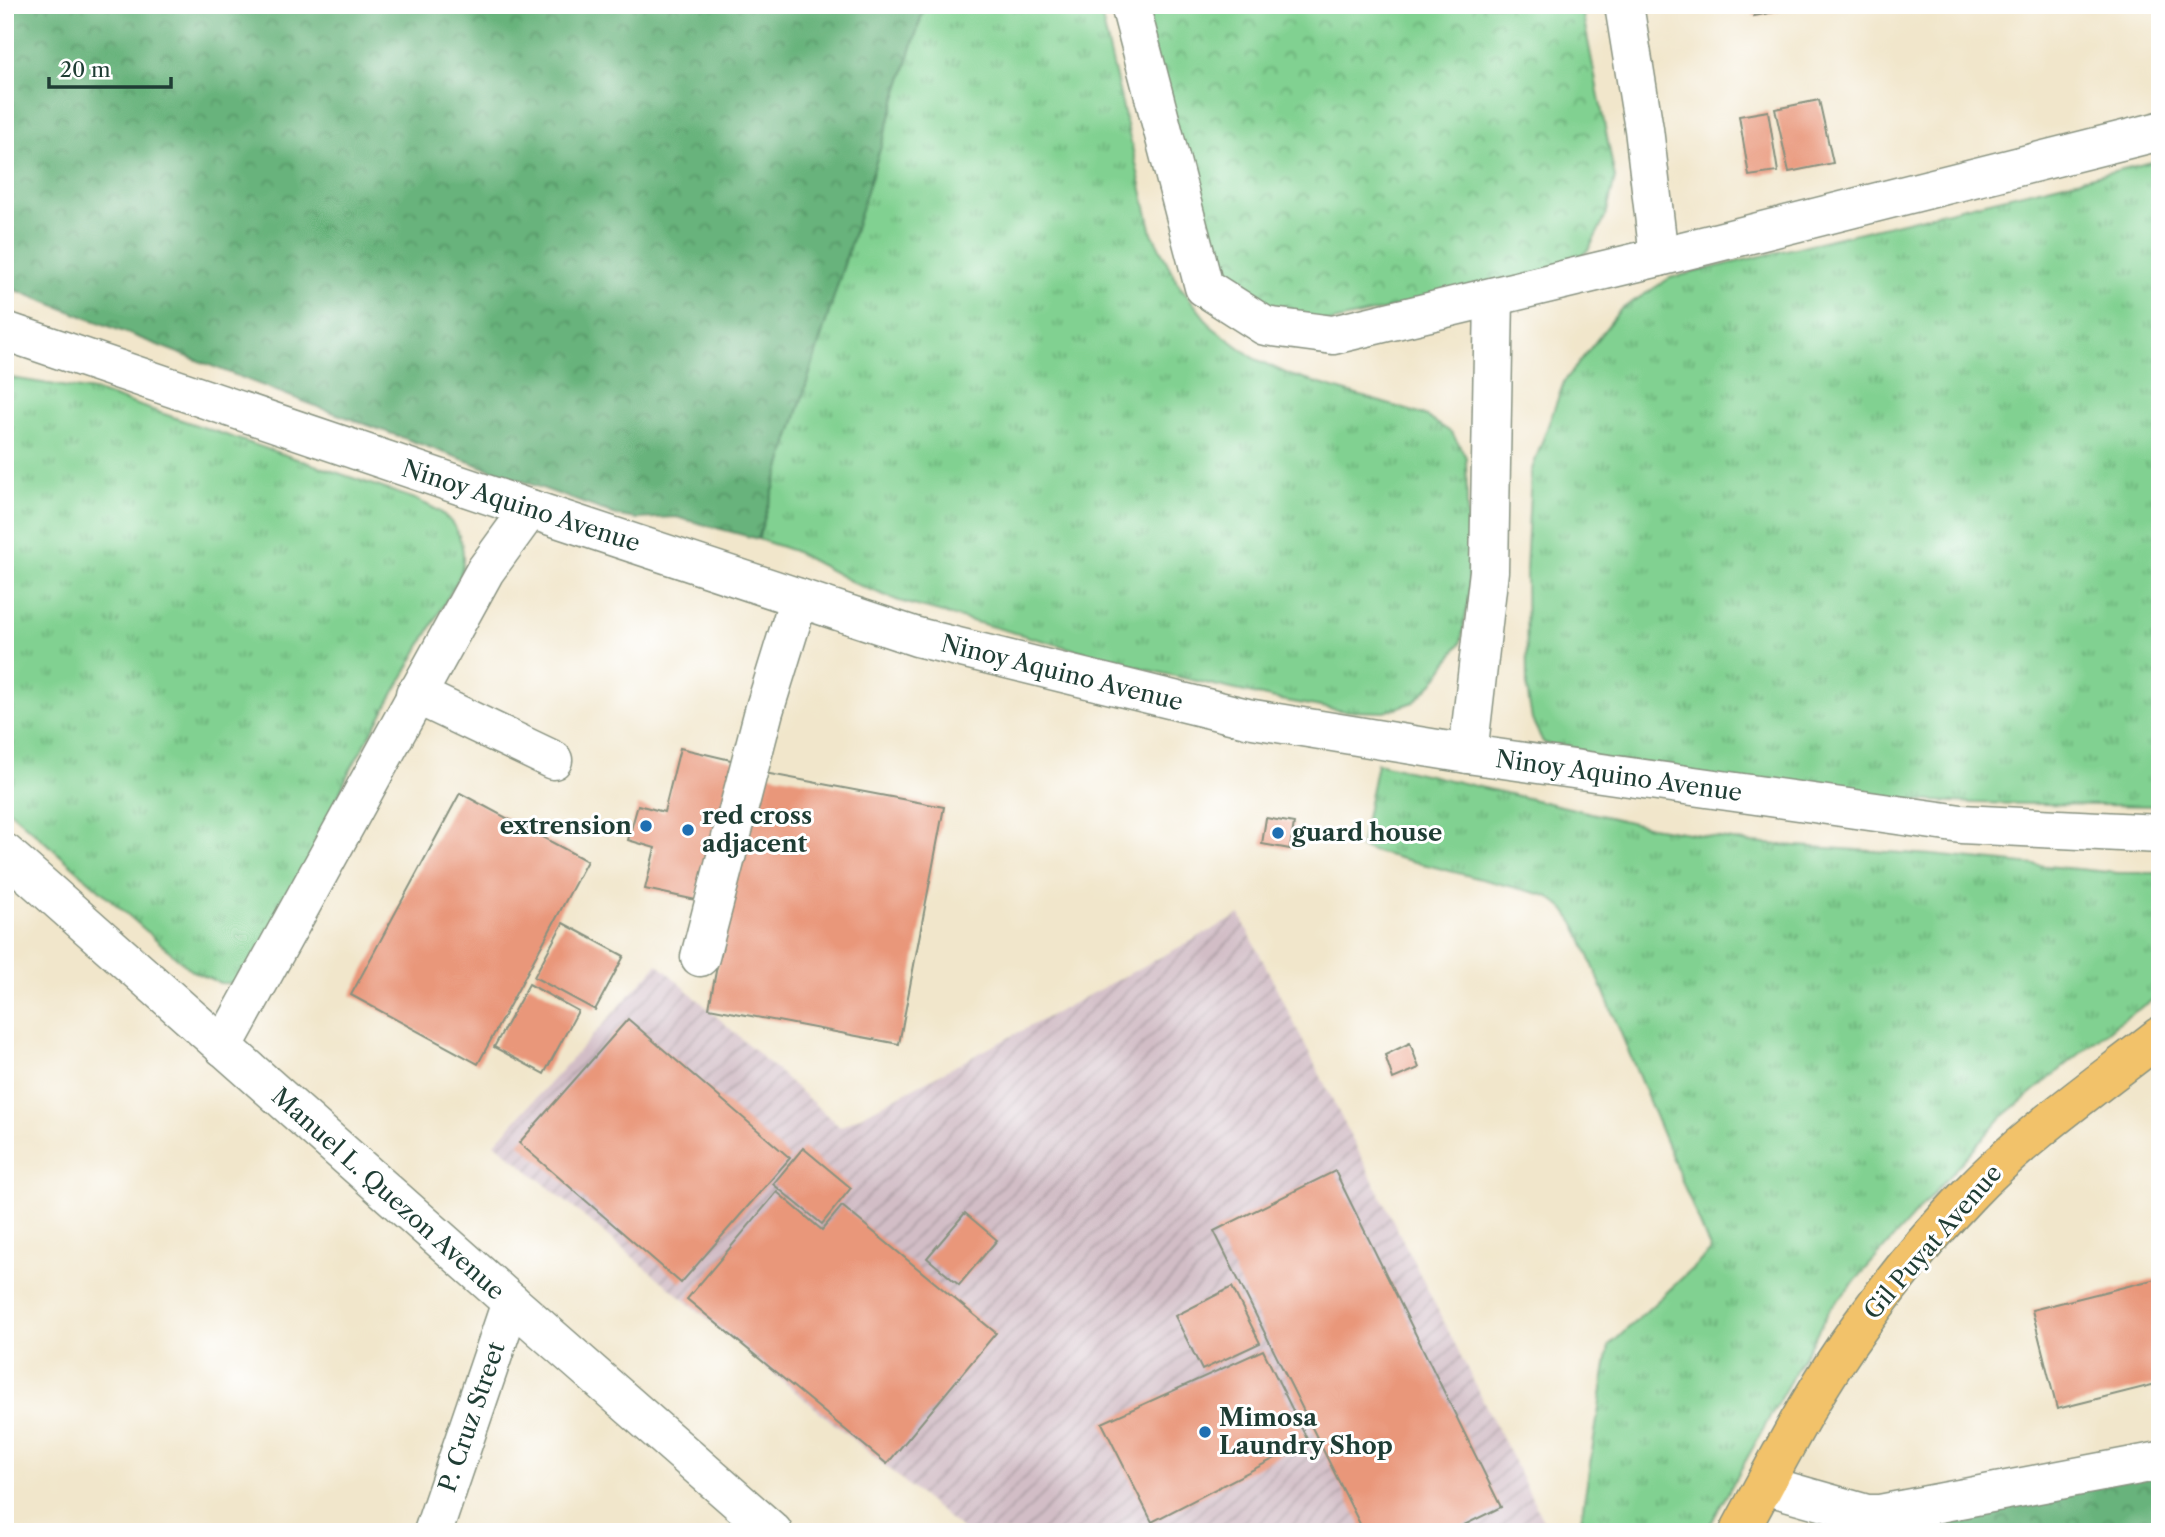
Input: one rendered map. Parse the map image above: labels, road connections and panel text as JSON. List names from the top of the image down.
{
  "streets": {
    "main road": ["Gil Puyat Avenue"],
    "street": ["Ninoy Aquino Avenue", "Manuel L. Quezon Avenue", "P. Cruz Street"]
  },
  "crossings": [
    ["Manuel L. Quezon Avenue", "P. Cruz Street"]
  ],
  "places": [
    "extrension",
    "red cross adjacent",
    "guard house",
    "Mimosa Laundry Shop"
  ],
  "scale_bar": "20 m"
}
